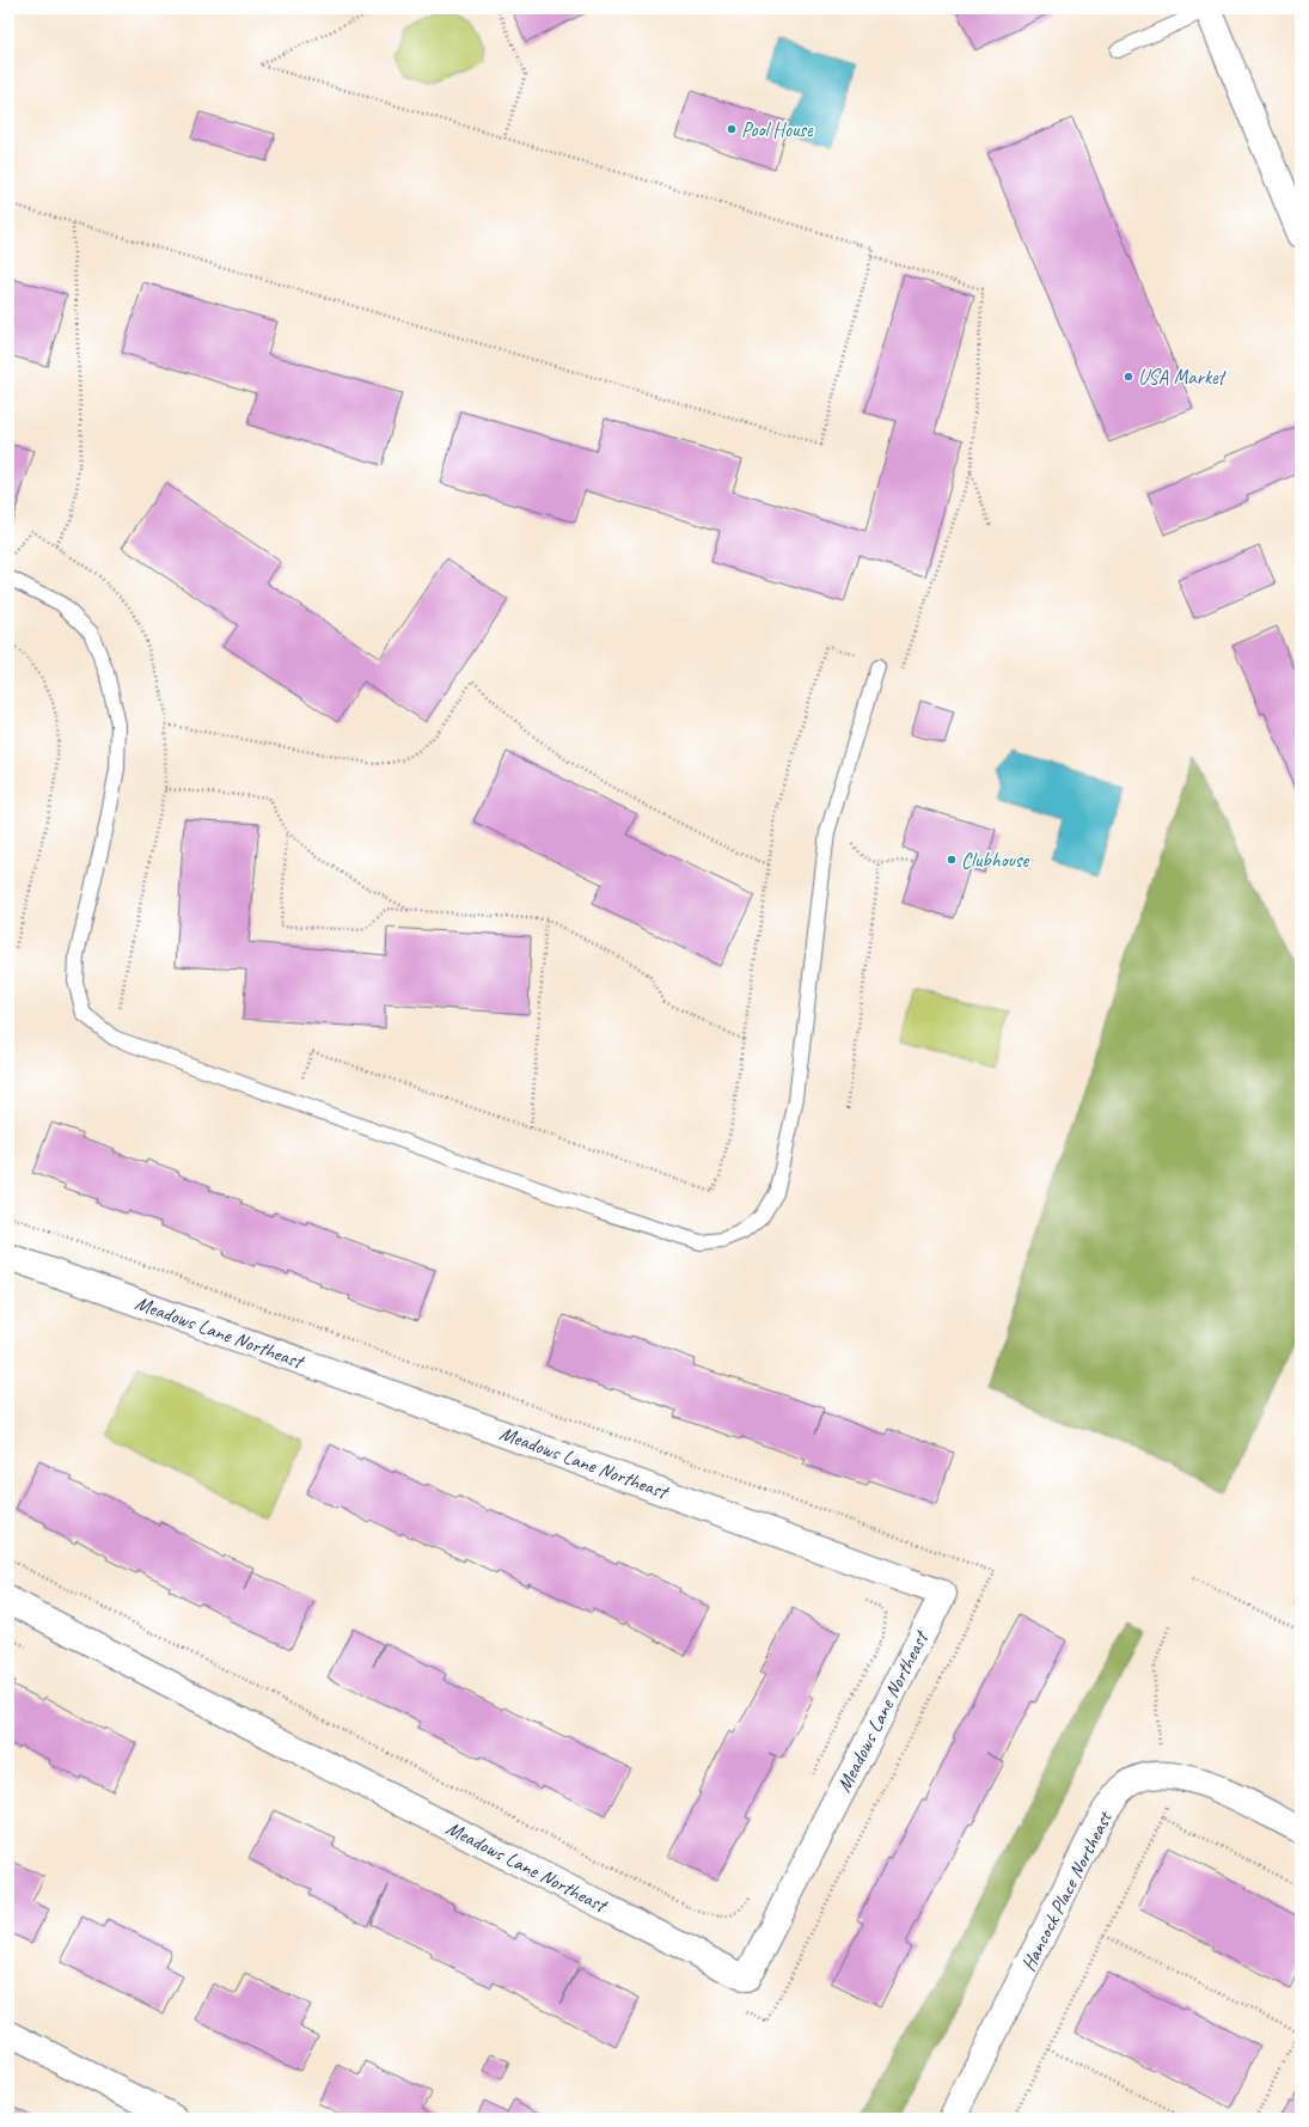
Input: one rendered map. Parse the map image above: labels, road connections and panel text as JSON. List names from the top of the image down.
{
  "streets": {
    "street": ["Meadows Lane Northeast", "Hancock Place Northeast"]
  },
  "places": ["Pool House", "USA Market", "Clubhouse"]
}
